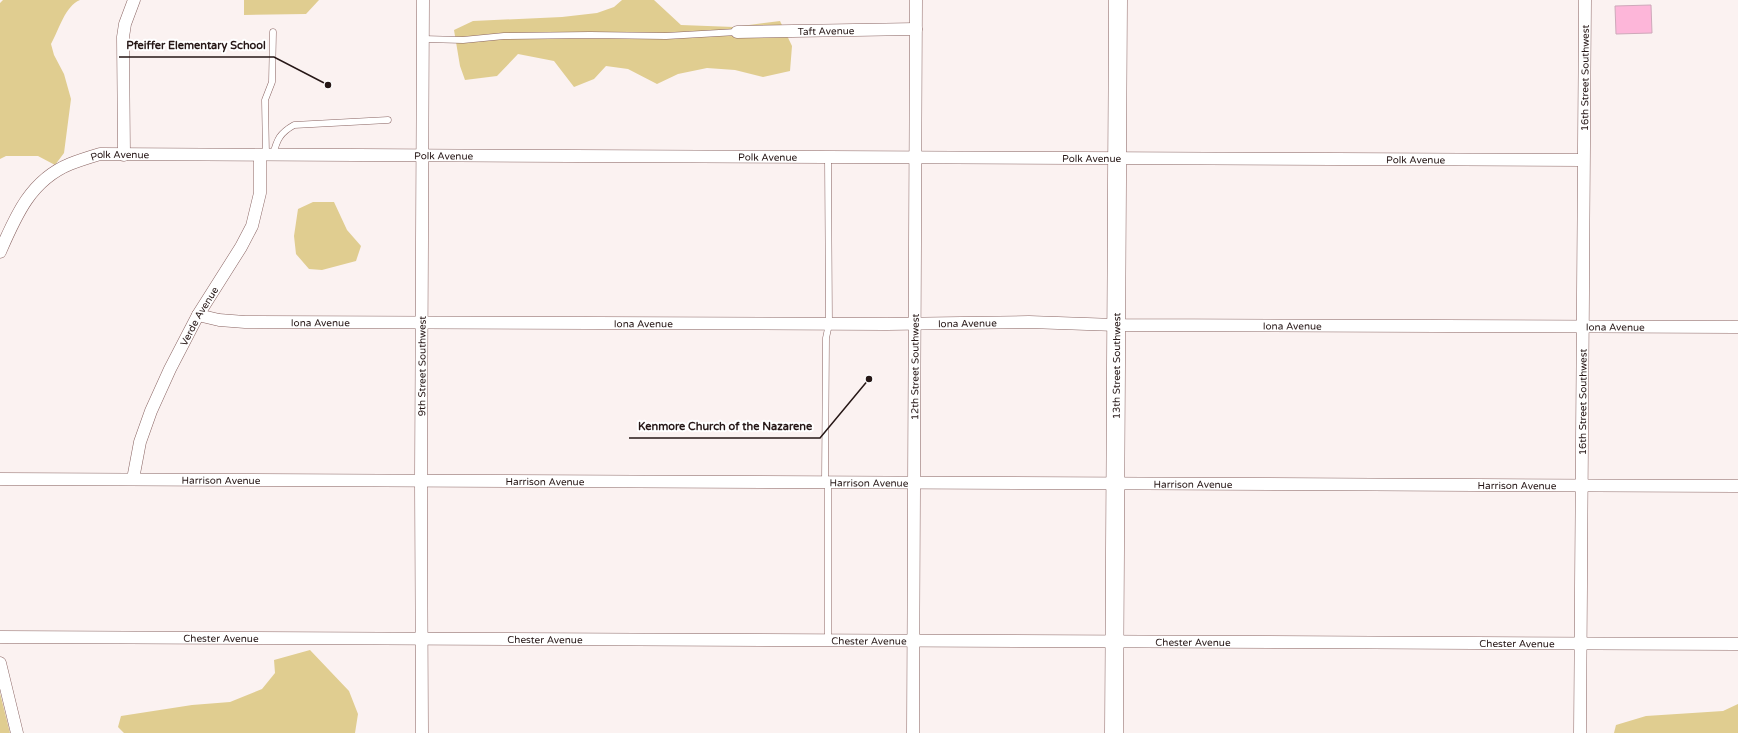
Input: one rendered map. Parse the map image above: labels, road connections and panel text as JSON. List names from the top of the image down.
{
  "streets": {
    "street": [
      "Taft Avenue",
      "16th Street Southwest",
      "Polk Avenue",
      "Verde Avenue",
      "Iona Avenue",
      "9th Street Southwest",
      "12th Street Southwest",
      "13th Street Southwest",
      "Harrison Avenue",
      "Chester Avenue"
    ]
  },
  "crossings": [
    ["Taft Avenue", "12th Street Southwest"],
    ["16th Street Southwest", "Polk Avenue"],
    ["16th Street Southwest", "Iona Avenue"],
    ["16th Street Southwest", "Harrison Avenue"],
    ["16th Street Southwest", "Chester Avenue"],
    ["Polk Avenue", "Verde Avenue"],
    ["Polk Avenue", "9th Street Southwest"],
    ["Polk Avenue", "12th Street Southwest"],
    ["Polk Avenue", "13th Street Southwest"],
    ["Verde Avenue", "Iona Avenue"],
    ["Verde Avenue", "Harrison Avenue"],
    ["Iona Avenue", "9th Street Southwest"],
    ["Iona Avenue", "12th Street Southwest"],
    ["Iona Avenue", "13th Street Southwest"],
    ["9th Street Southwest", "Harrison Avenue"],
    ["9th Street Southwest", "Chester Avenue"],
    ["12th Street Southwest", "Harrison Avenue"],
    ["12th Street Southwest", "Chester Avenue"],
    ["13th Street Southwest", "Harrison Avenue"],
    ["13th Street Southwest", "Chester Avenue"]
  ],
  "places": ["Pfeiffer Elementary School", "Kenmore Church of the Nazarene"]
}
